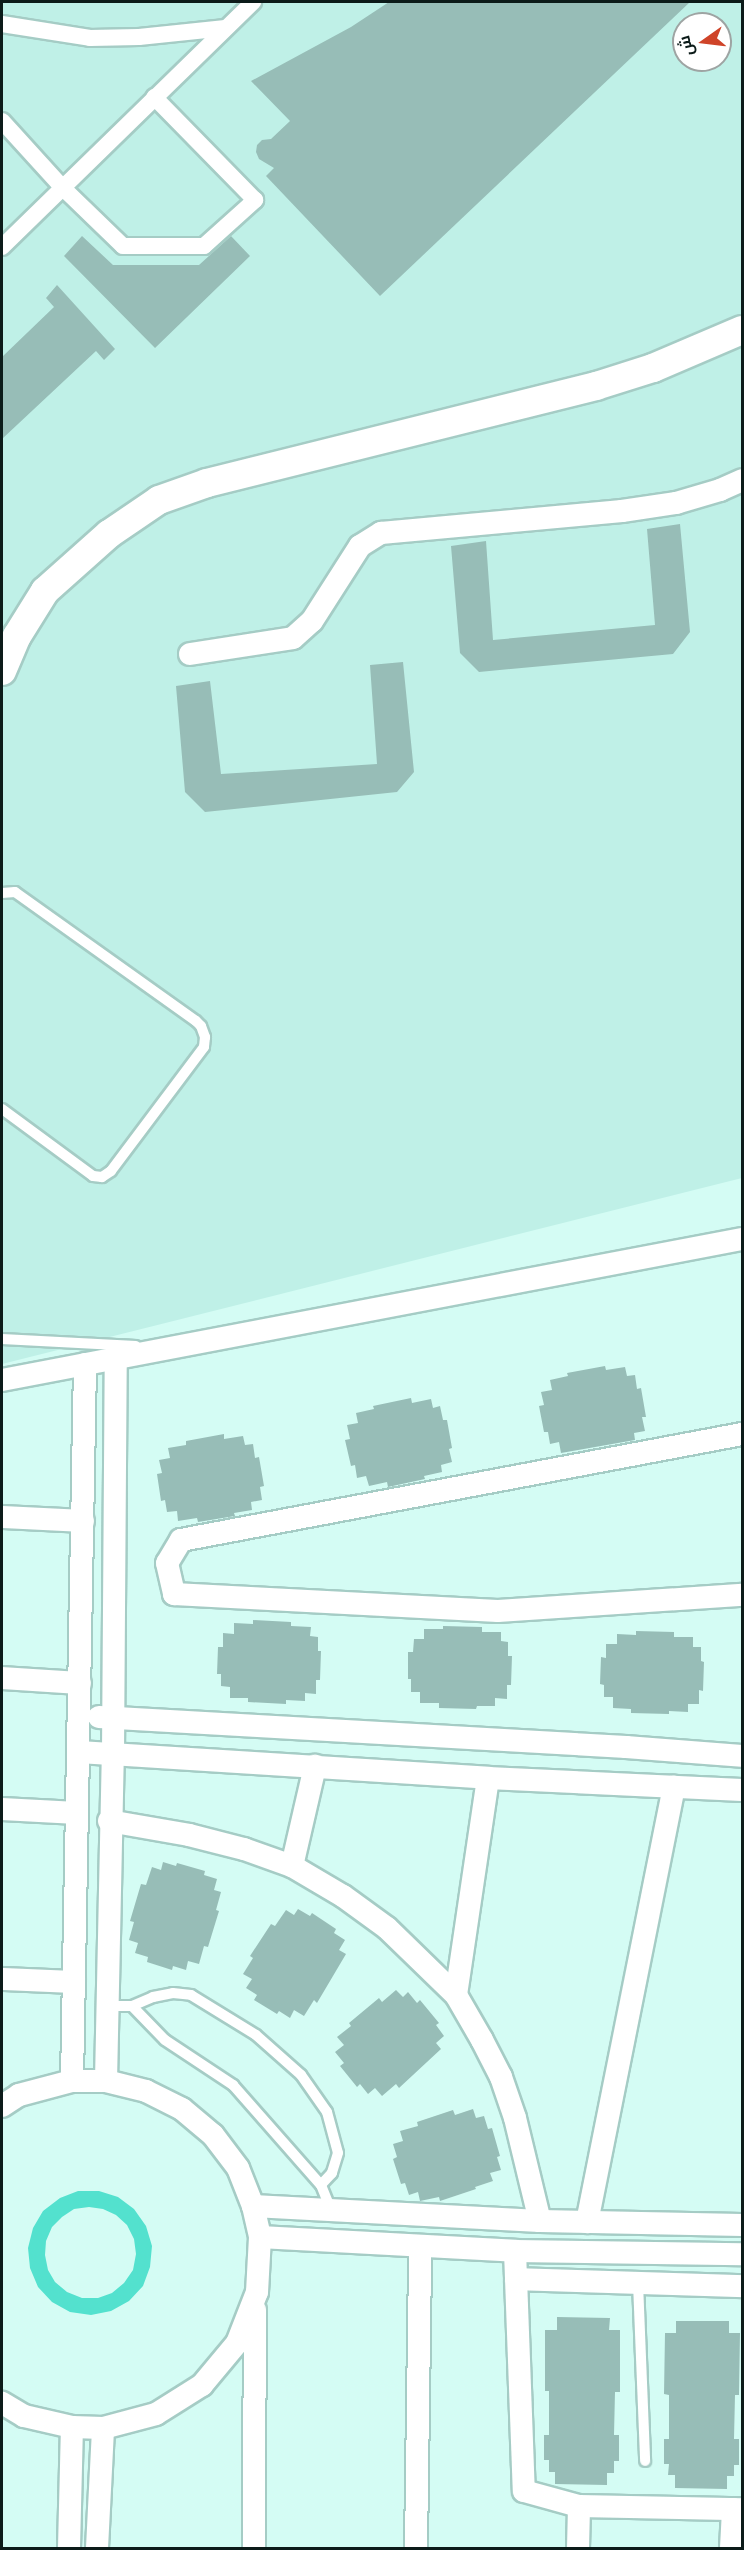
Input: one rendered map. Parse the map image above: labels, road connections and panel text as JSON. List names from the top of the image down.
{
  "north": "left"
}
